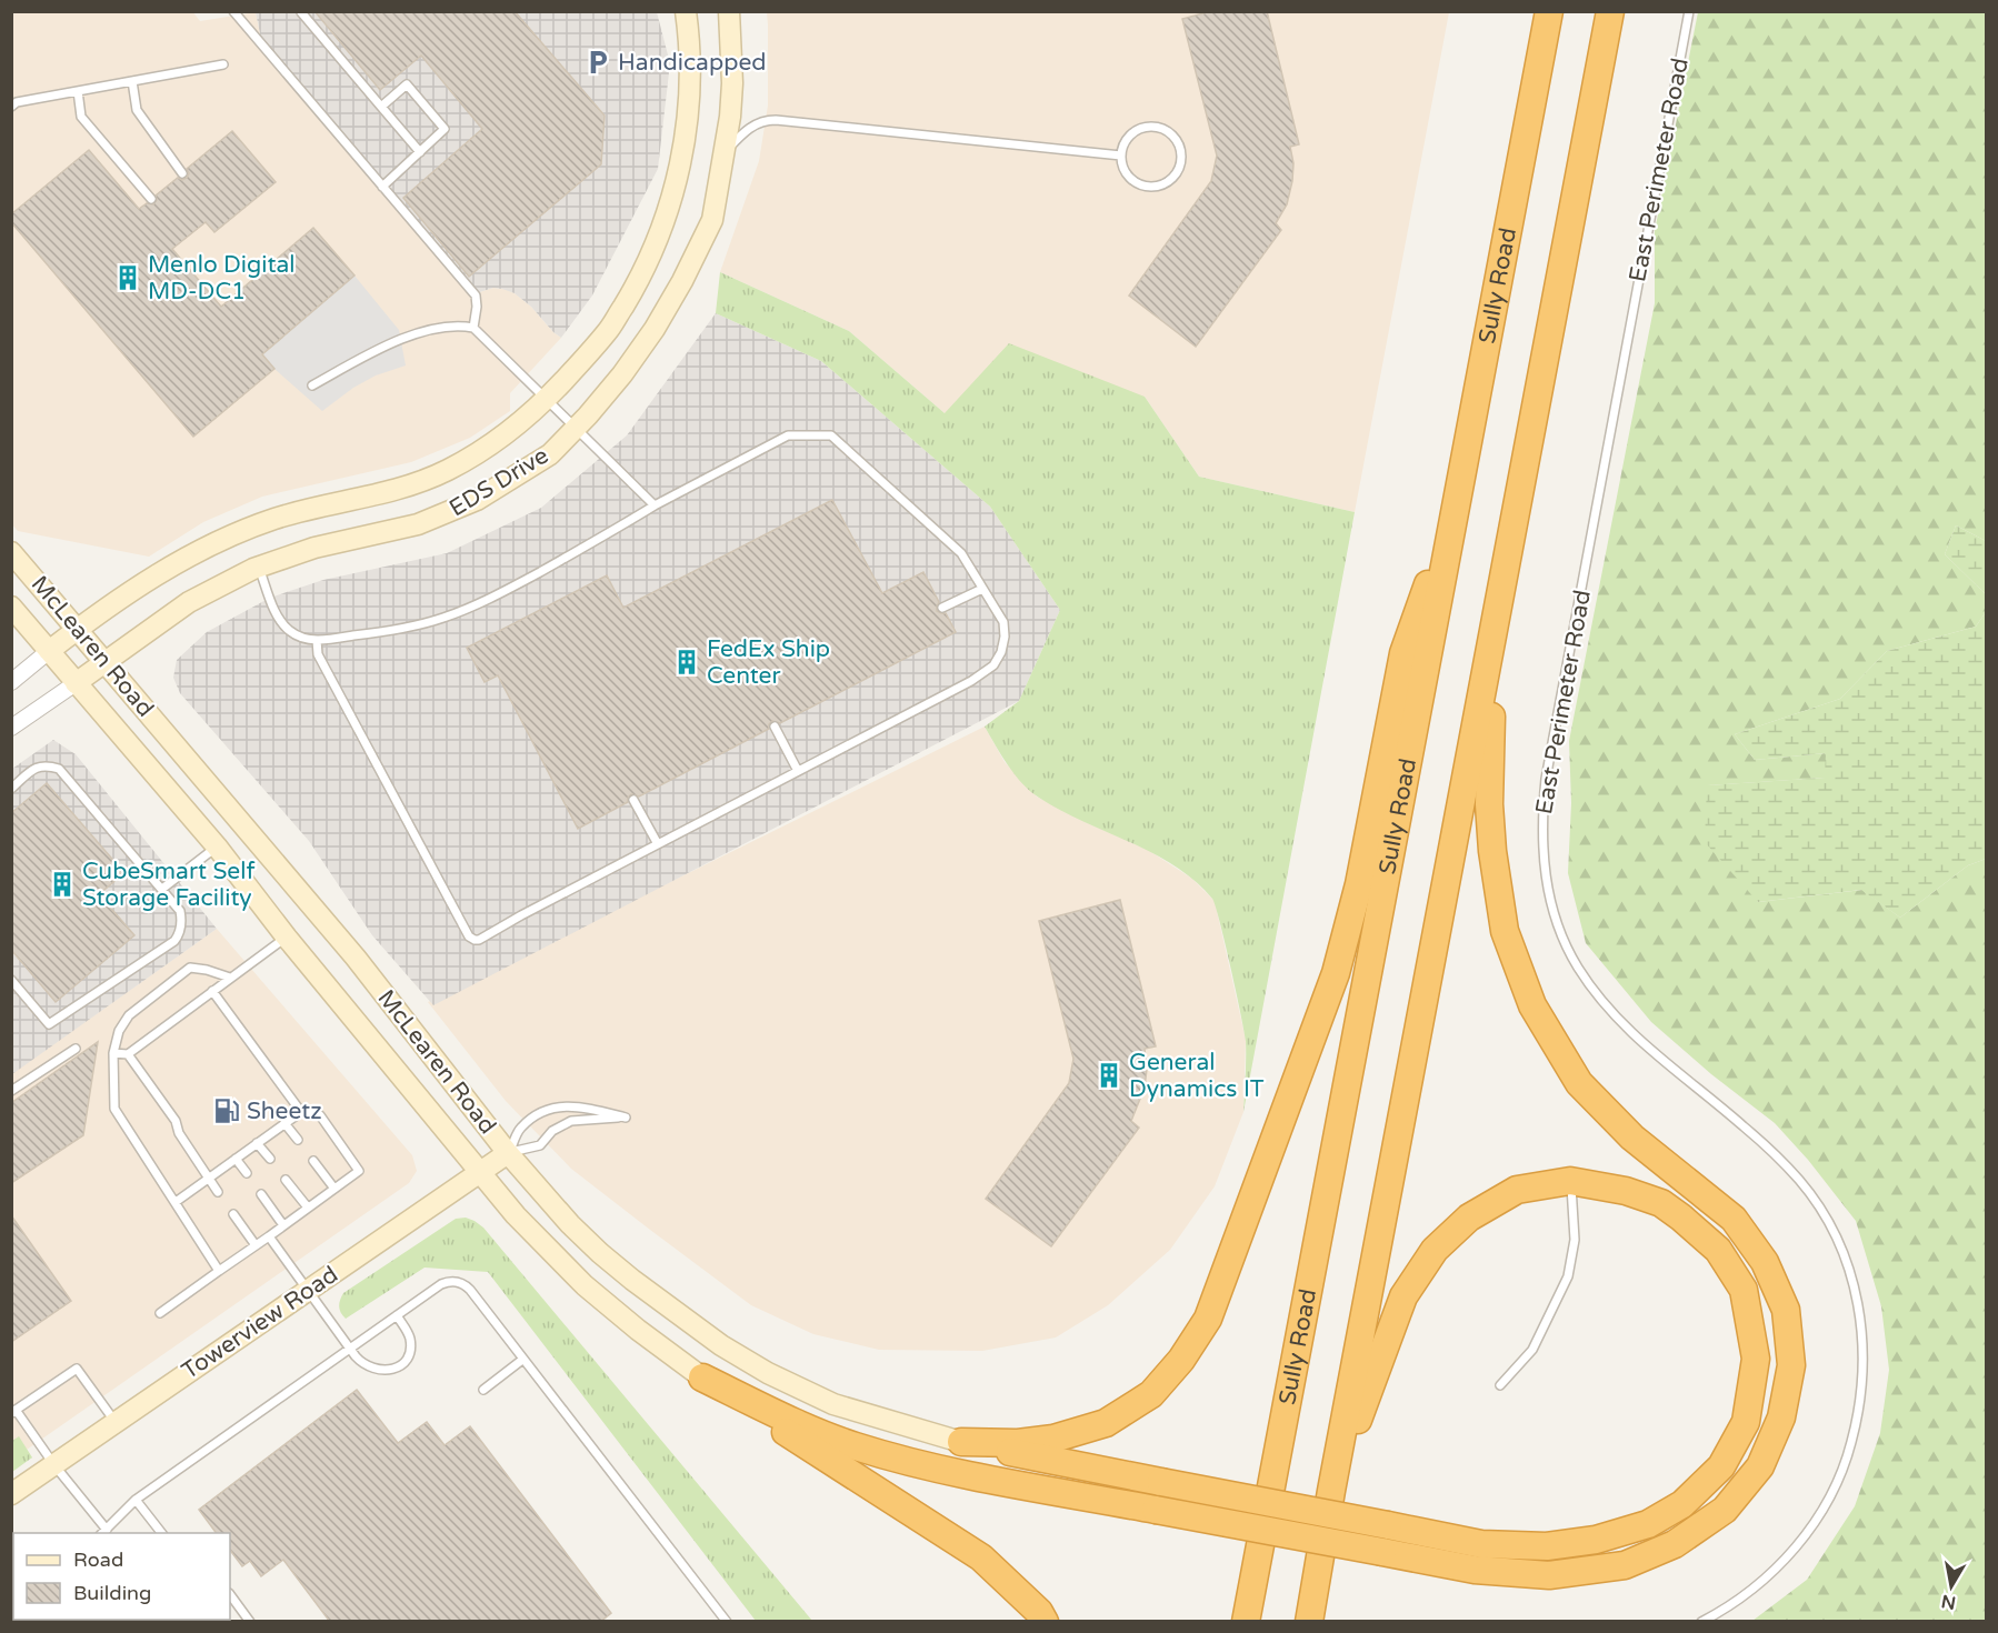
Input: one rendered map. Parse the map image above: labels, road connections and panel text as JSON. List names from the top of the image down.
{
  "streets": {
    "highway": ["Sully Road"],
    "street": ["EDS Drive", "McLearen Road", "Towerview Road"],
    "lane": ["East Perimeter Road"]
  },
  "crossings": [
    ["EDS Drive", "McLearen Road"],
    ["McLearen Road", "Towerview Road"]
  ],
  "places": {
    "parking": ["Handicapped"],
    "building": [
      "Menlo Digital MD-DC1",
      "FedEx Ship Center",
      "CubeSmart Self Storage Facility",
      "General Dynamics IT"
    ],
    "fuel station": ["Sheetz"]
  },
  "legend": ["Road", "Building"],
  "north": "bottom"
}
